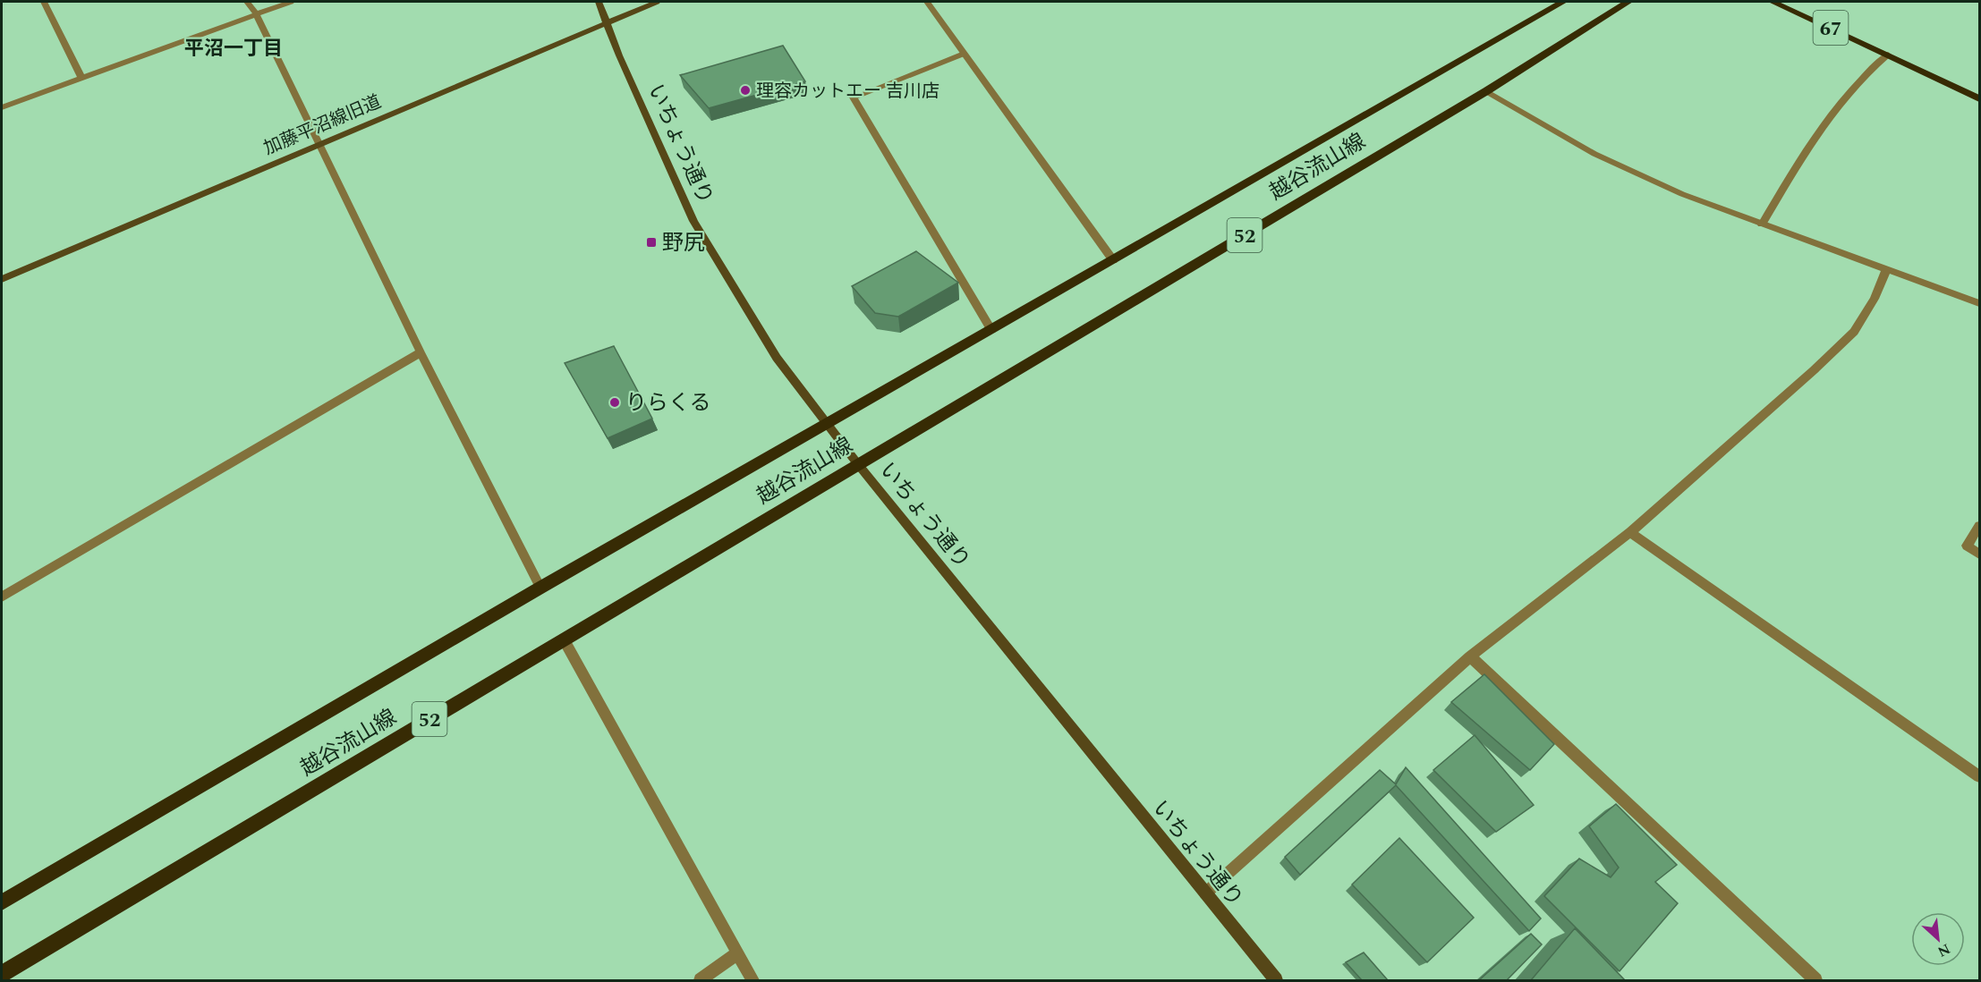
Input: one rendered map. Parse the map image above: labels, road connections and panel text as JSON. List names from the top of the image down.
{
  "streets": {
    "main road": ["67", "越谷流山線", "52"],
    "street": ["加藤平沼線旧道", "いちょう通り"]
  },
  "crossings": [
    ["加藤平沼線旧道", "いちょう通り"],
    ["いちょう通り", "越谷流山線"]
  ],
  "districts": ["平沼一丁目"],
  "places": {
    "other": ["理容カットエー 吉川店", "りらくる"],
    "transit": ["野尻"]
  },
  "north": "bottom right"
}
